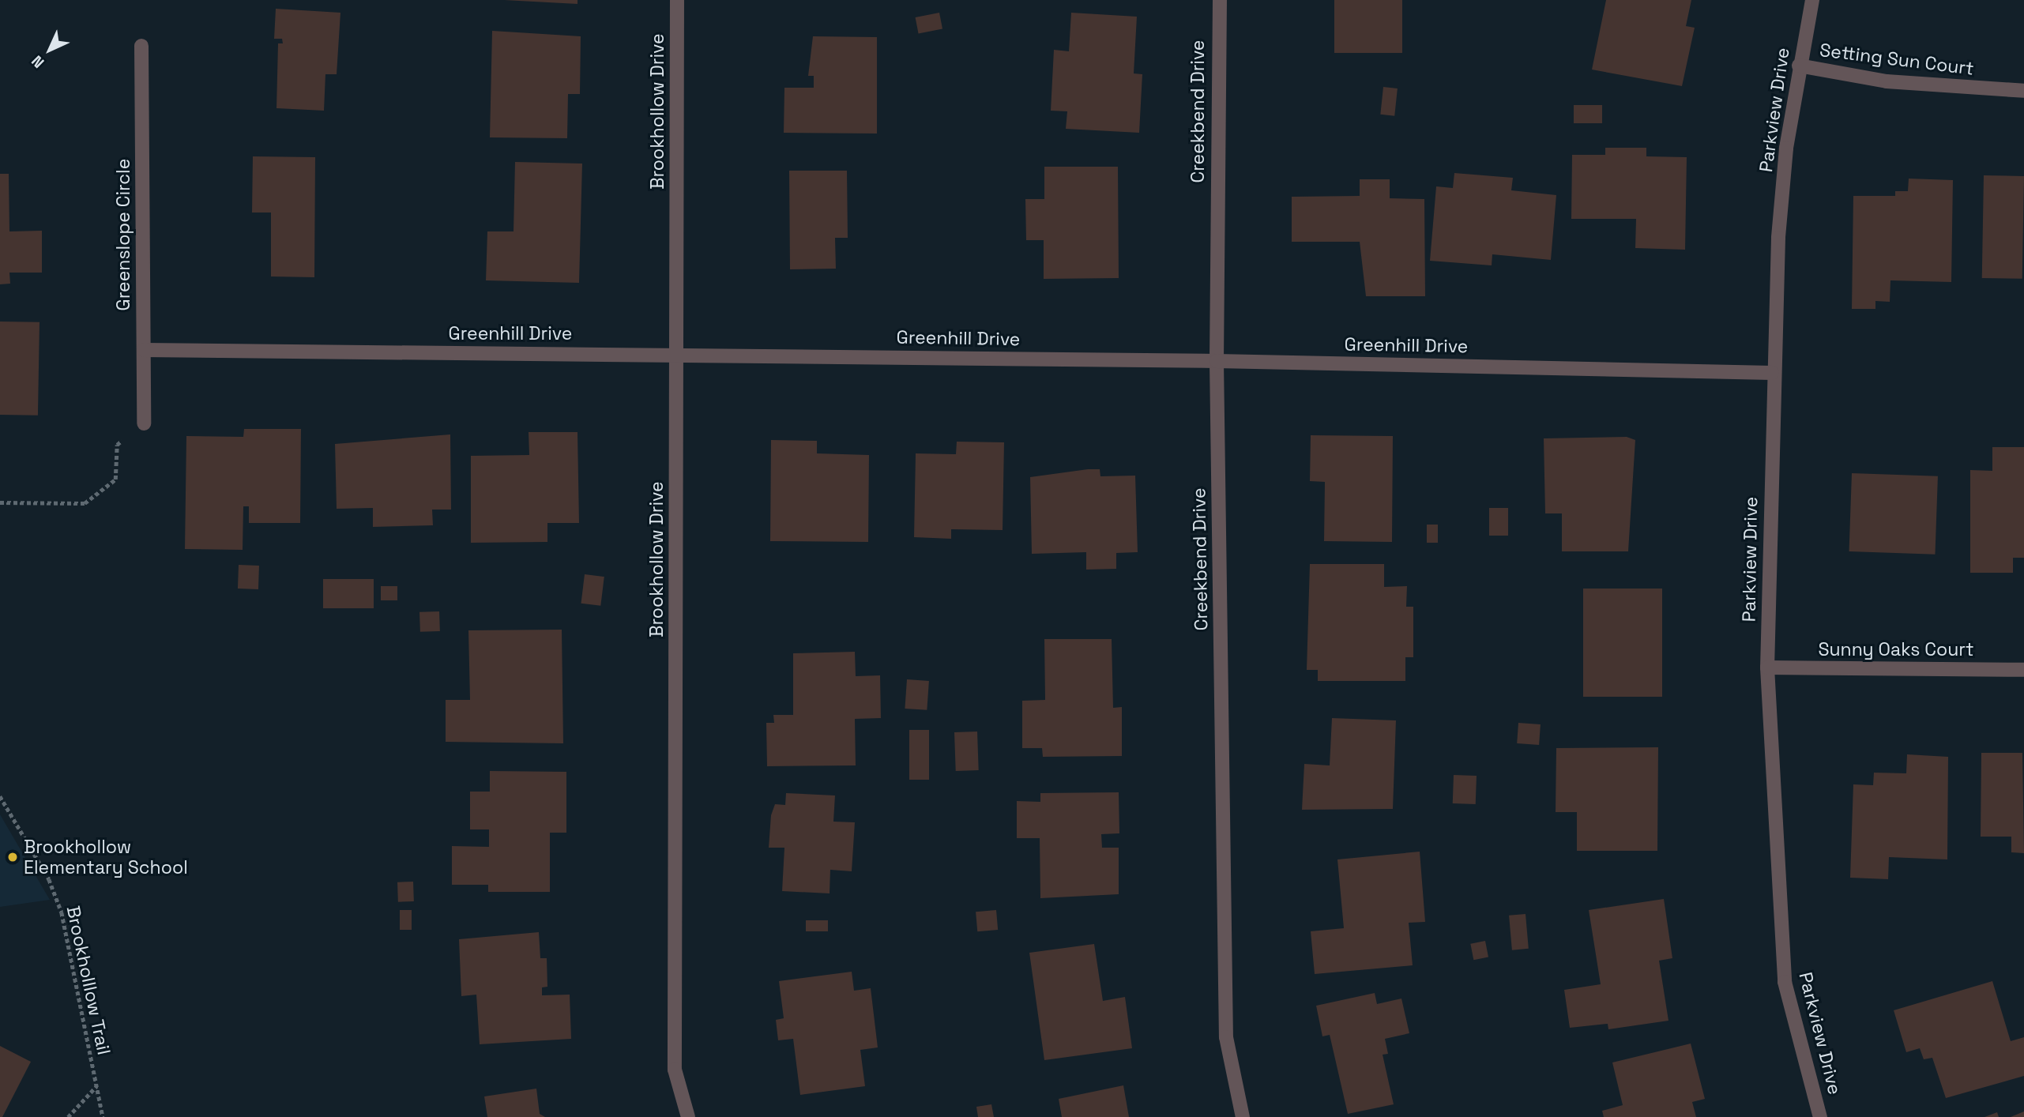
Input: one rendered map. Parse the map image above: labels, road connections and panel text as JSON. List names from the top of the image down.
{
  "streets": {
    "street": [
      "Setting Sun Court",
      "Parkview Drive",
      "Brookhollow Drive",
      "Creekbend Drive",
      "Greenslope Circle",
      "Greenhill Drive",
      "Sunny Oaks Court"
    ],
    "path": ["Brookholllow Trail"]
  },
  "crossings": [
    ["Setting Sun Court", "Parkview Drive"],
    ["Parkview Drive", "Greenhill Drive"],
    ["Parkview Drive", "Sunny Oaks Court"],
    ["Brookhollow Drive", "Greenhill Drive"],
    ["Creekbend Drive", "Greenhill Drive"],
    ["Greenslope Circle", "Greenhill Drive"]
  ],
  "places": ["Brookhollow Elementary School"],
  "north": "bottom left"
}
